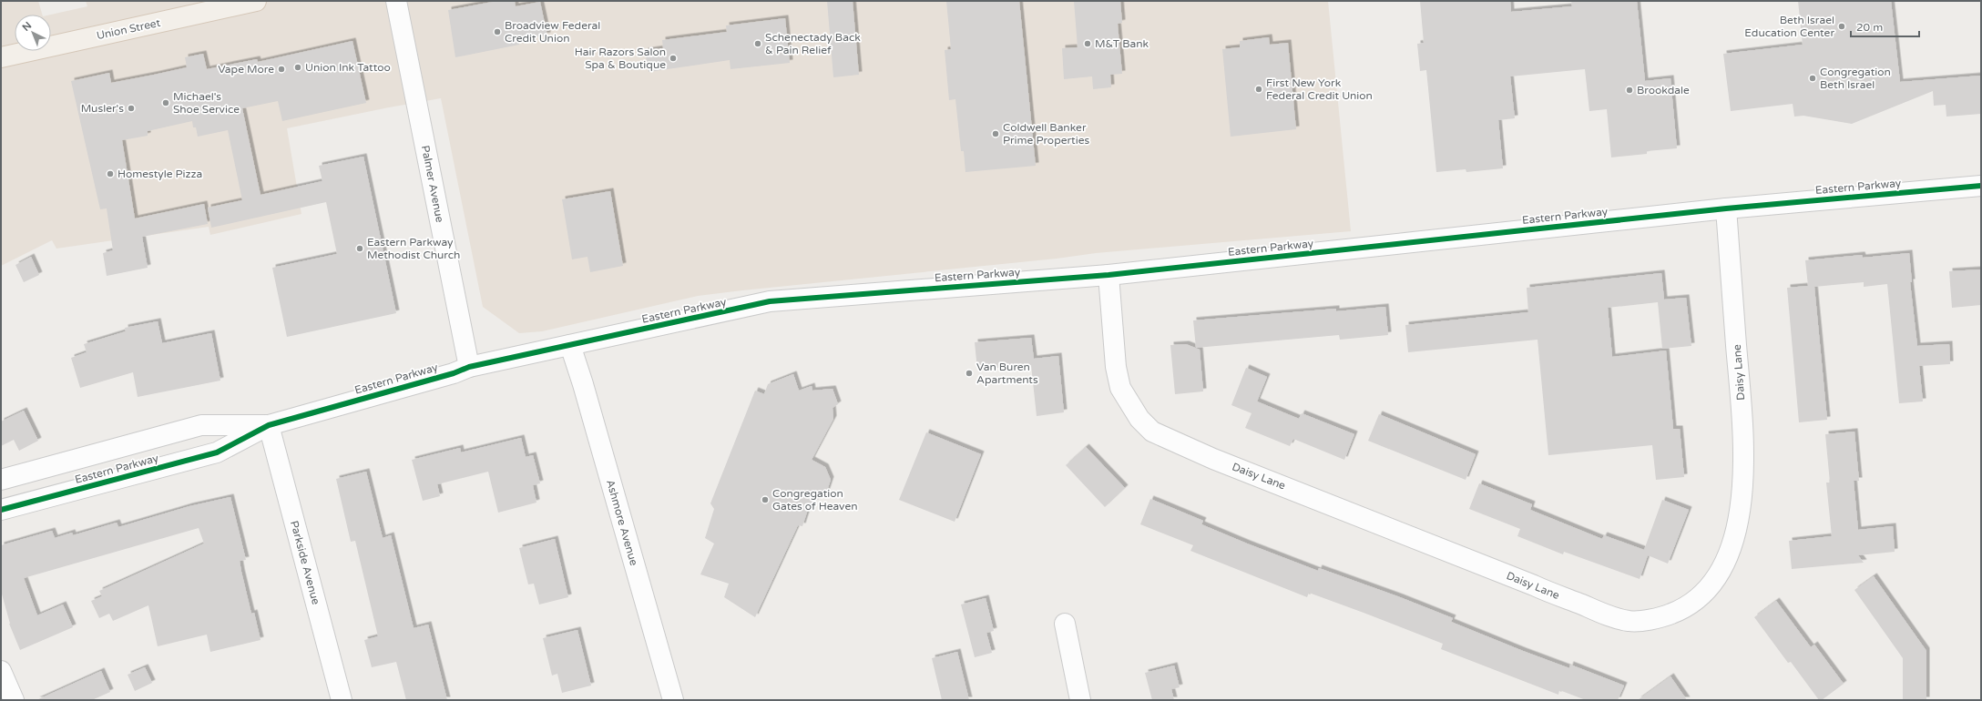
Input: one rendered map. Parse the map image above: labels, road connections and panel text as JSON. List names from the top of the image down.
{
  "streets": {
    "main road": ["Union Street"],
    "street": [
      "Palmer Avenue",
      "Eastern Parkway",
      "Daisy Lane",
      "Ashmore Avenue",
      "Parkside Avenue"
    ]
  },
  "crossings": [
    ["Palmer Avenue", "Eastern Parkway"],
    ["Eastern Parkway", "Daisy Lane"],
    ["Eastern Parkway", "Ashmore Avenue"],
    ["Eastern Parkway", "Parkside Avenue"]
  ],
  "places": [
    "Beth Israel Education Center",
    "Broadview Federal Credit Union",
    "Schenectady Back & Pain Relief",
    "M&T Bank",
    "Hair Razors Salon Spa & Boutique",
    "Union Ink Tattoo",
    "Vape More",
    "Congregation Beth Israel",
    "First New York Federal Credit Union",
    "Brookdale",
    "Michael's Shoe Service",
    "Musler's",
    "Coldwell Banker Prime Properties",
    "Homestyle Pizza",
    "Eastern Parkway Methodist Church",
    "Van Buren Apartments",
    "Congregation Gates of Heaven"
  ],
  "scale_bar": "20 m",
  "north": "top left"
}
